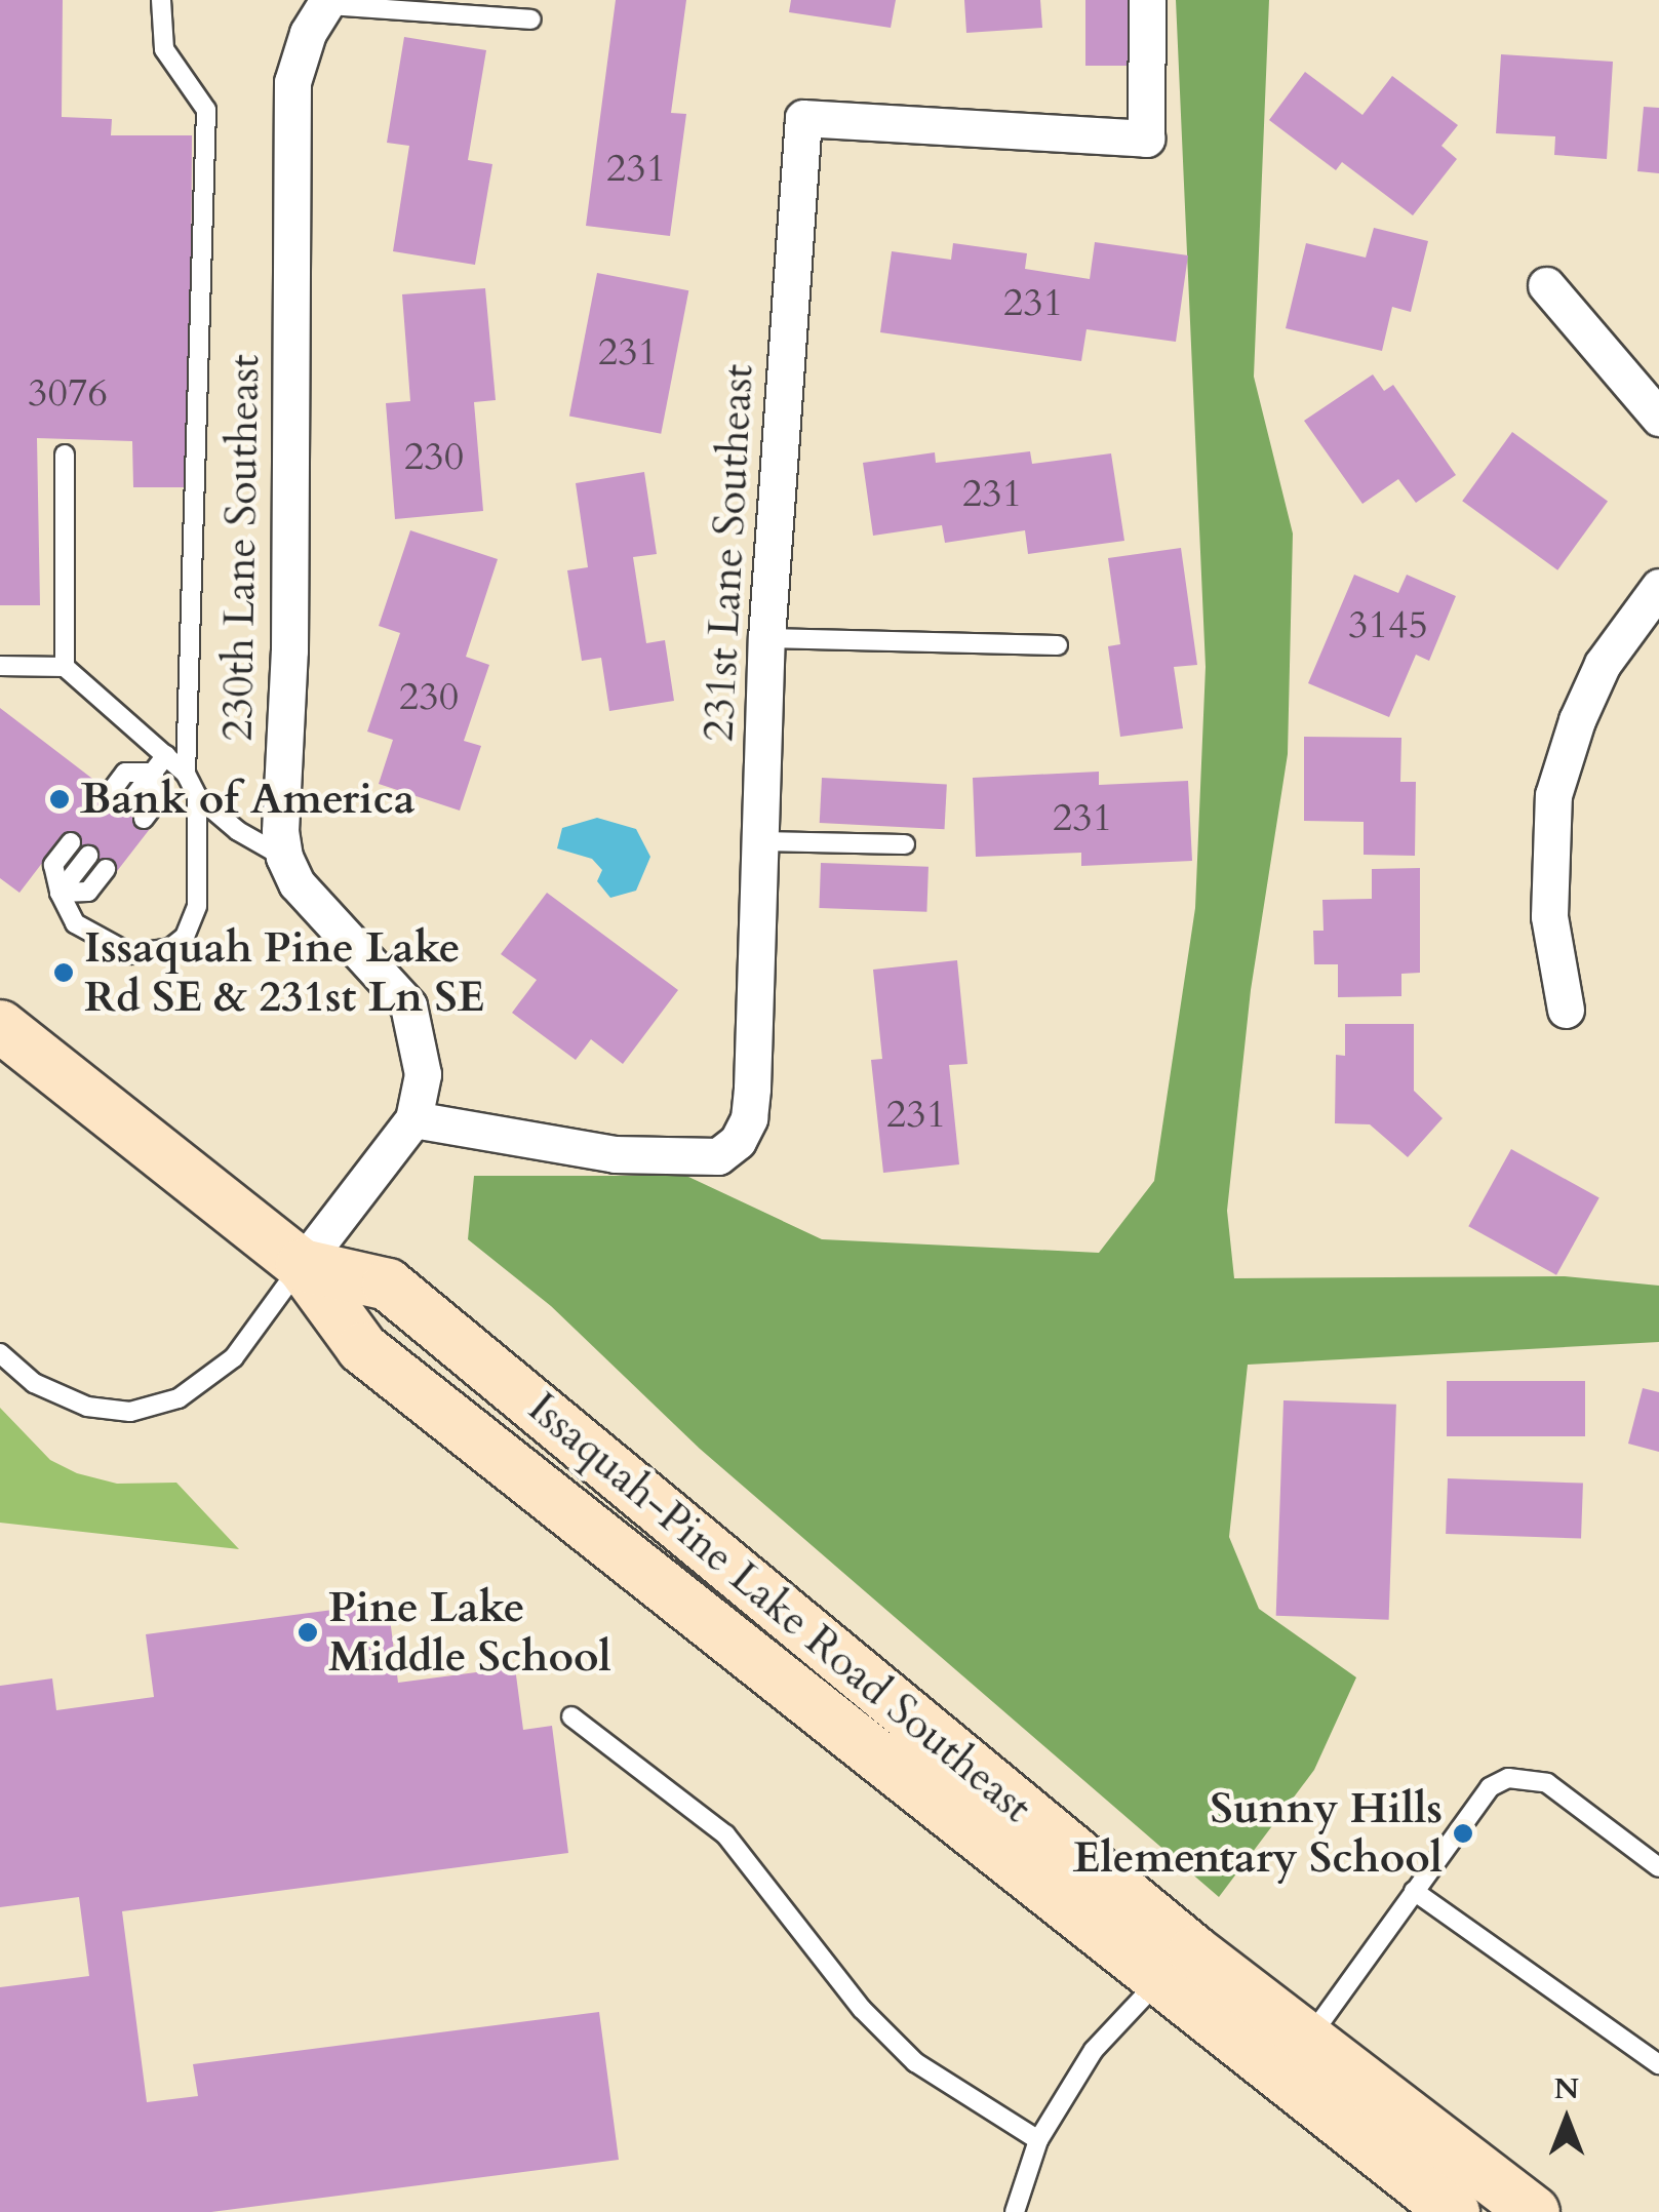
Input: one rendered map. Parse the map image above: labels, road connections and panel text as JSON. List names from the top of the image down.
{
  "streets": {
    "main road": ["Issaquah-Pine Lake Road Southeast"],
    "street": ["230th Lane Southeast", "231st Lane Southeast"]
  },
  "crossings": [
    ["230th Lane Southeast", "231st Lane Southeast"],
    ["230th Lane Southeast", "Issaquah-Pine Lake Road Southeast"]
  ],
  "places": [
    "Bank of America",
    "Issaquah Pine Lake Rd SE & 231st Ln SE",
    "Pine Lake Middle School",
    "Sunny Hills Elementary School"
  ],
  "house_numbers": [
    "231",
    "231",
    "231",
    "3076",
    "230",
    "231",
    "3145",
    "230",
    "231",
    "231"
  ],
  "north": "top"
}
